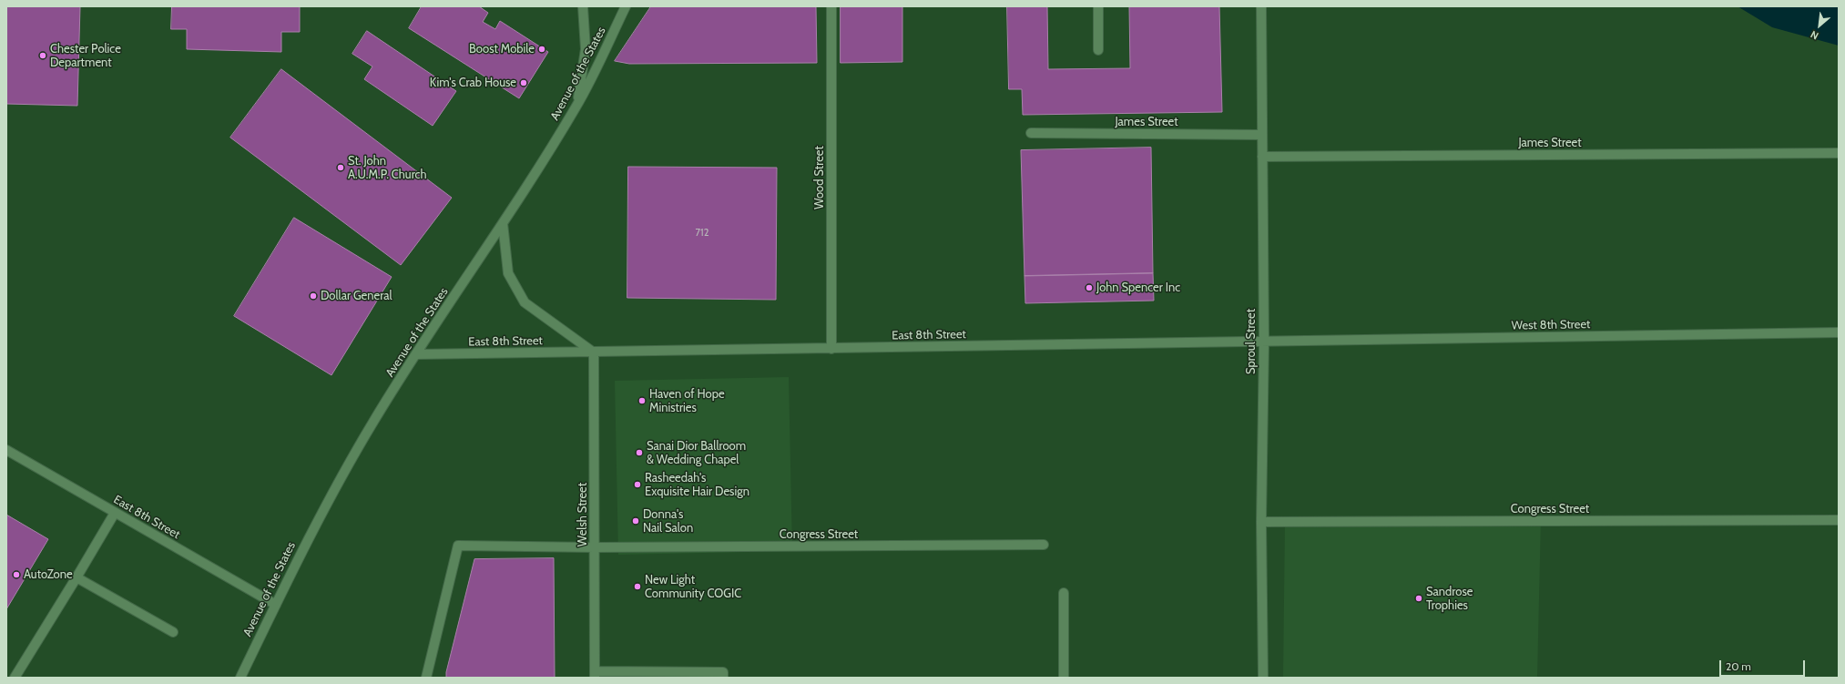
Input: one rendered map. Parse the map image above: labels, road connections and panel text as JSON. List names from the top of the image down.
{
  "streets": {
    "street": [
      "Avenue of the States",
      "James Street",
      "Wood Street",
      "West 8th Street",
      "East 8th Street",
      "Sproul Street",
      "Congress Street",
      "Welsh Street"
    ]
  },
  "crossings": [
    ["Avenue of the States", "East 8th Street"],
    ["James Street", "Sproul Street"],
    ["Wood Street", "East 8th Street"],
    ["West 8th Street", "East 8th Street"],
    ["West 8th Street", "Sproul Street"],
    ["East 8th Street", "Sproul Street"],
    ["East 8th Street", "Welsh Street"],
    ["Sproul Street", "Congress Street"],
    ["Congress Street", "Welsh Street"]
  ],
  "places": [
    "Boost Mobile",
    "Chester Police Department",
    "Kim's Crab House",
    "St. John A.U.M.P. Church",
    "John Spencer Inc",
    "Dollar General",
    "Haven of Hope Ministries",
    "Sanai Dior Ballroom & Wedding Chapel",
    "Rasheedah's Exquisite Hair Design",
    "Donna's Nail Salon",
    "AutoZone",
    "New Light Community COGIC",
    "Sandrose Trophies"
  ],
  "house_numbers": ["712"],
  "scale_bar": "20 m",
  "north": "bottom left"
}
